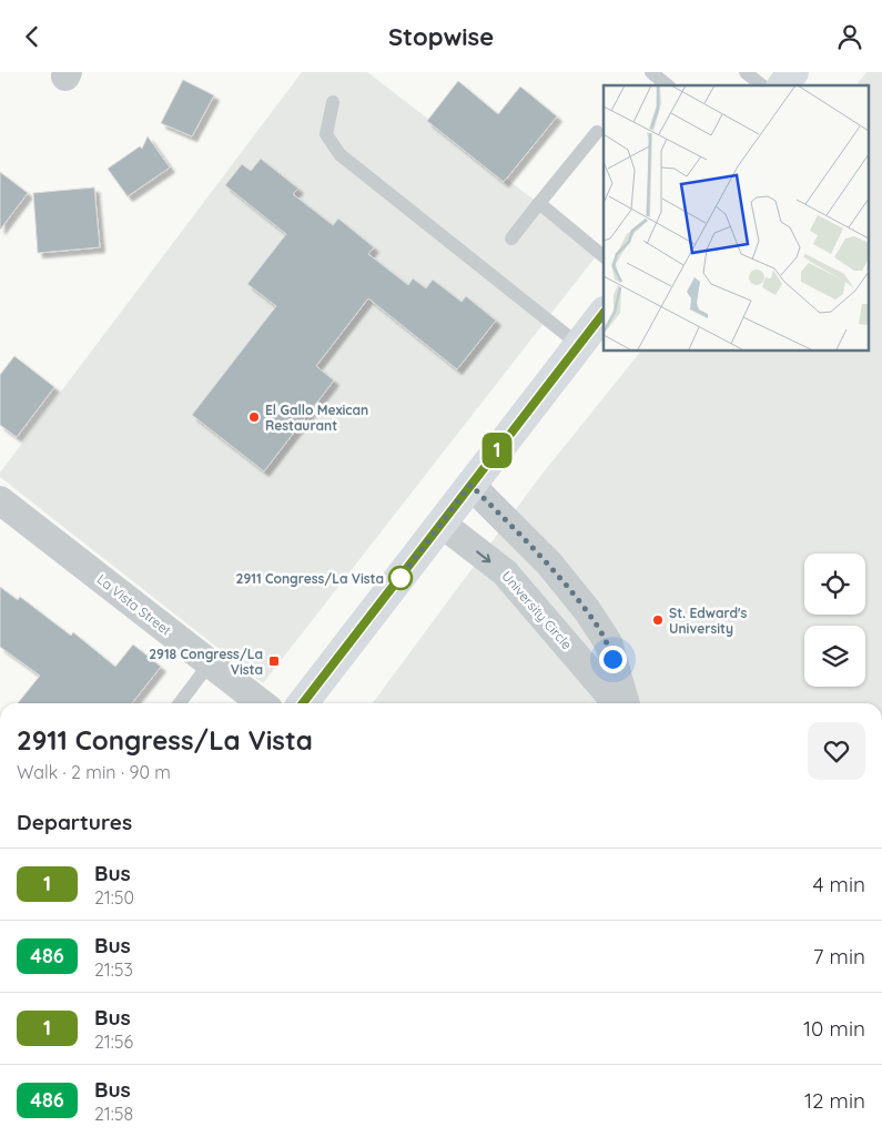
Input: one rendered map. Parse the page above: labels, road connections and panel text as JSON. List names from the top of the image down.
{
  "streets": {
    "street": ["La Vista Street", "University Circle"]
  },
  "places": {
    "other": ["El Gallo Mexican Restaurant", "2911 Congress/La Vista", "St. Edward's University"],
    "transit": ["2918 Congress/La Vista"]
  },
  "lines": ["bus line 1"],
  "page": {
    "header": "Stopwise",
    "on_map": "1",
    "heading": [
      ["2911 Congress/La Vista", "Walk · 2 min · 90 m"],
      "Departures"
    ],
    "list": [
      {
        "mark": "1",
        "name": "Bus",
        "note": "21:50",
        "value": "4 min"
      },
      {
        "mark": "486",
        "name": "Bus",
        "note": "21:53",
        "value": "7 min"
      },
      {
        "mark": "1",
        "name": "Bus",
        "note": "21:56",
        "value": "10 min"
      },
      {
        "mark": "486",
        "name": "Bus",
        "note": "21:58",
        "value": "12 min"
      }
    ]
  }
}
